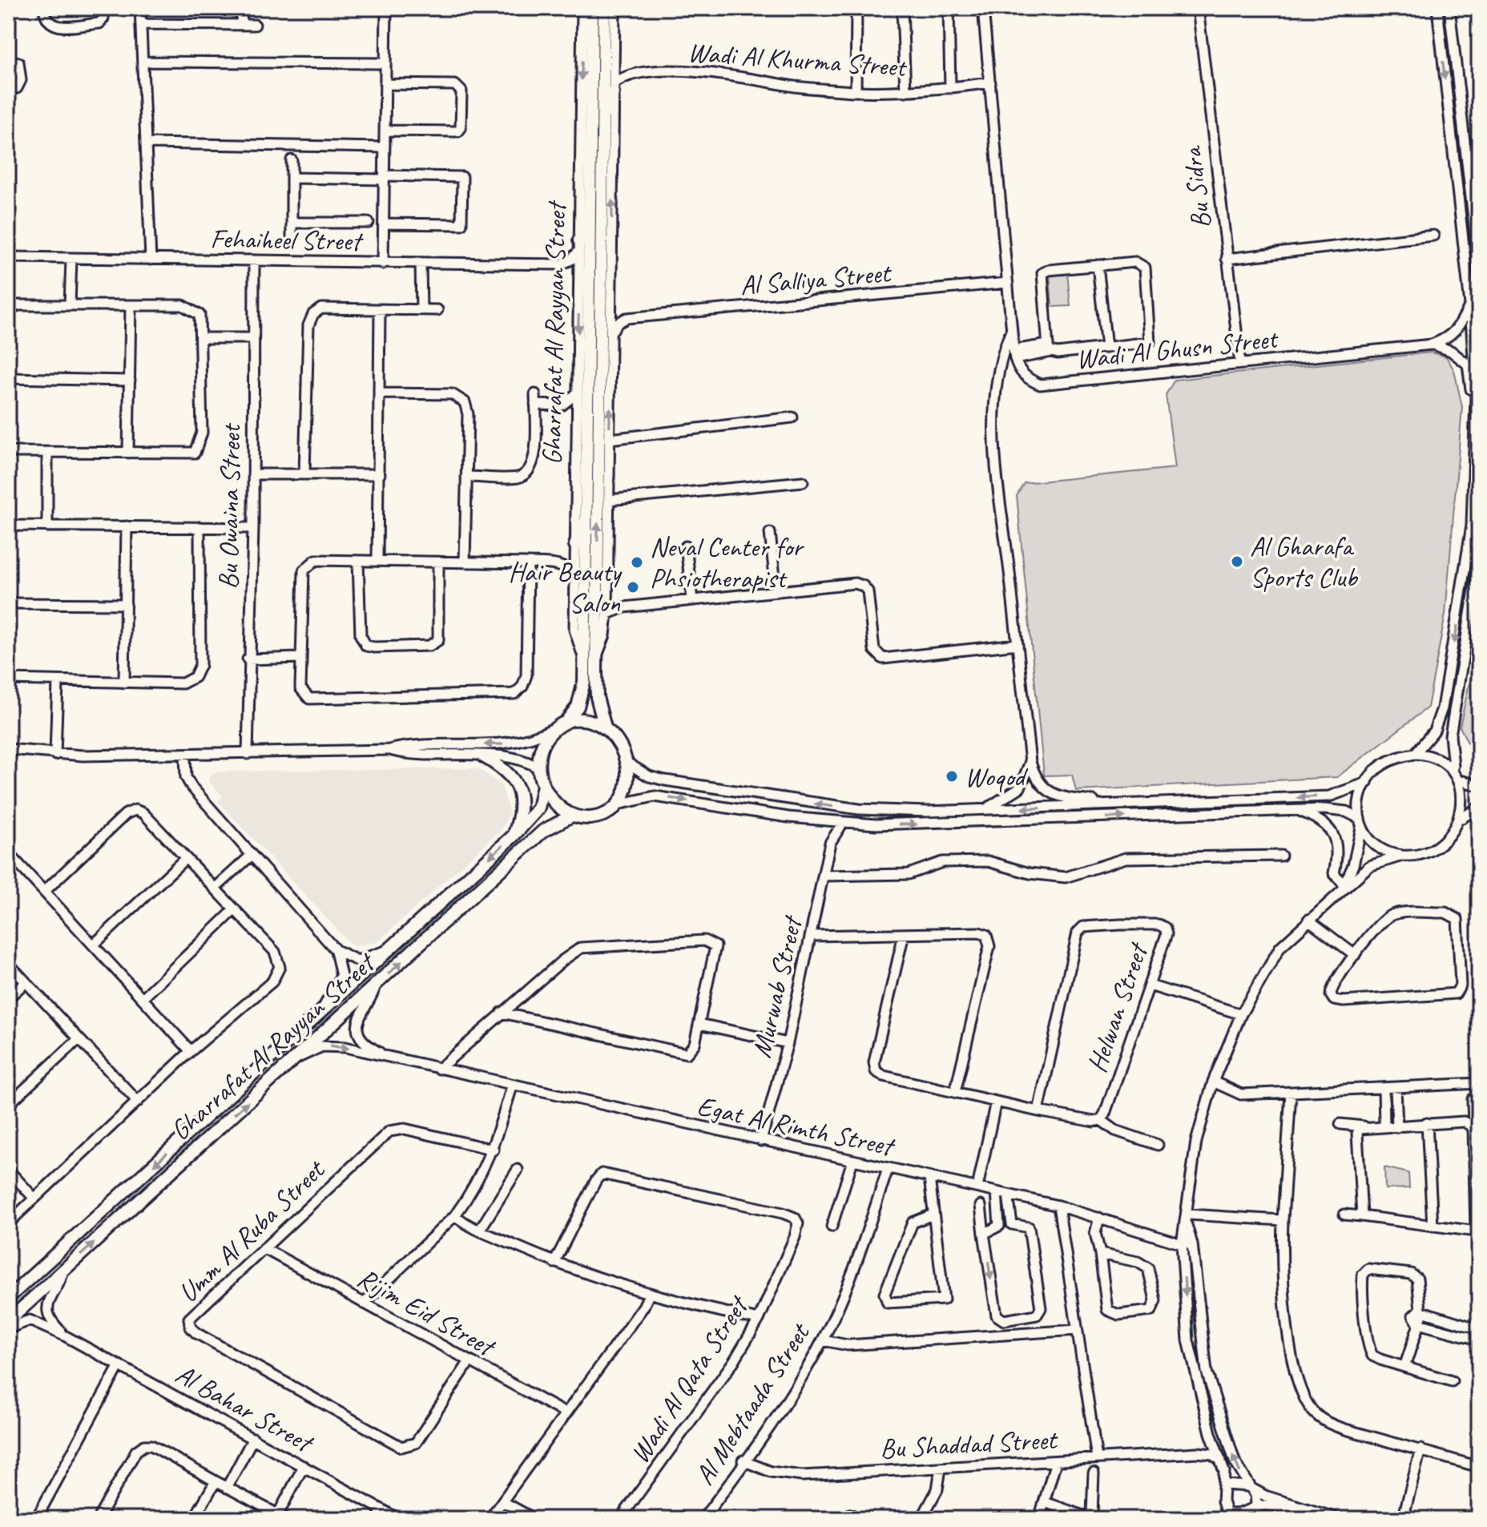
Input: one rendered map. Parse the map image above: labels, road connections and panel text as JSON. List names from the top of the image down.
{
  "streets": {
    "main road": ["Gharrafat Al Rayyan Street"],
    "street": [
      "Wadi Al Khurma Street",
      "Bu Sidra",
      "Fehaiheel Street",
      "Al Salliya Street",
      "Wadi Al Ghusn Street",
      "Bu Owaina Street",
      "Murwab Street",
      "Helwan Street",
      "Egat Al Rimth Street",
      "Umm Al Ruba Street",
      "Rijim Eid Street",
      "Wadi Al Qata Street",
      "Al Mebtaada Street",
      "Al Bahar Street",
      "Bu Shaddad Street"
    ]
  },
  "crossings": [
    ["Wadi Al Khurma Street", "Gharrafat Al Rayyan Street"],
    ["Bu Sidra", "Wadi Al Ghusn Street"],
    ["Fehaiheel Street", "Bu Owaina Street"],
    ["Gharrafat Al Rayyan Street", "Egat Al Rimth Street"],
    ["Gharrafat Al Rayyan Street", "Al Bahar Street"],
    ["Murwab Street", "Egat Al Rimth Street"],
    ["Egat Al Rimth Street", "Al Mebtaada Street"],
    ["Umm Al Ruba Street", "Rijim Eid Street"],
    ["Al Mebtaada Street", "Bu Shaddad Street"]
  ],
  "places": [
    "Al Gharafa Sports Club",
    "Neval Center for Phsiotherapist",
    "Hair Beauty Salon",
    "Woqod"
  ]
}
